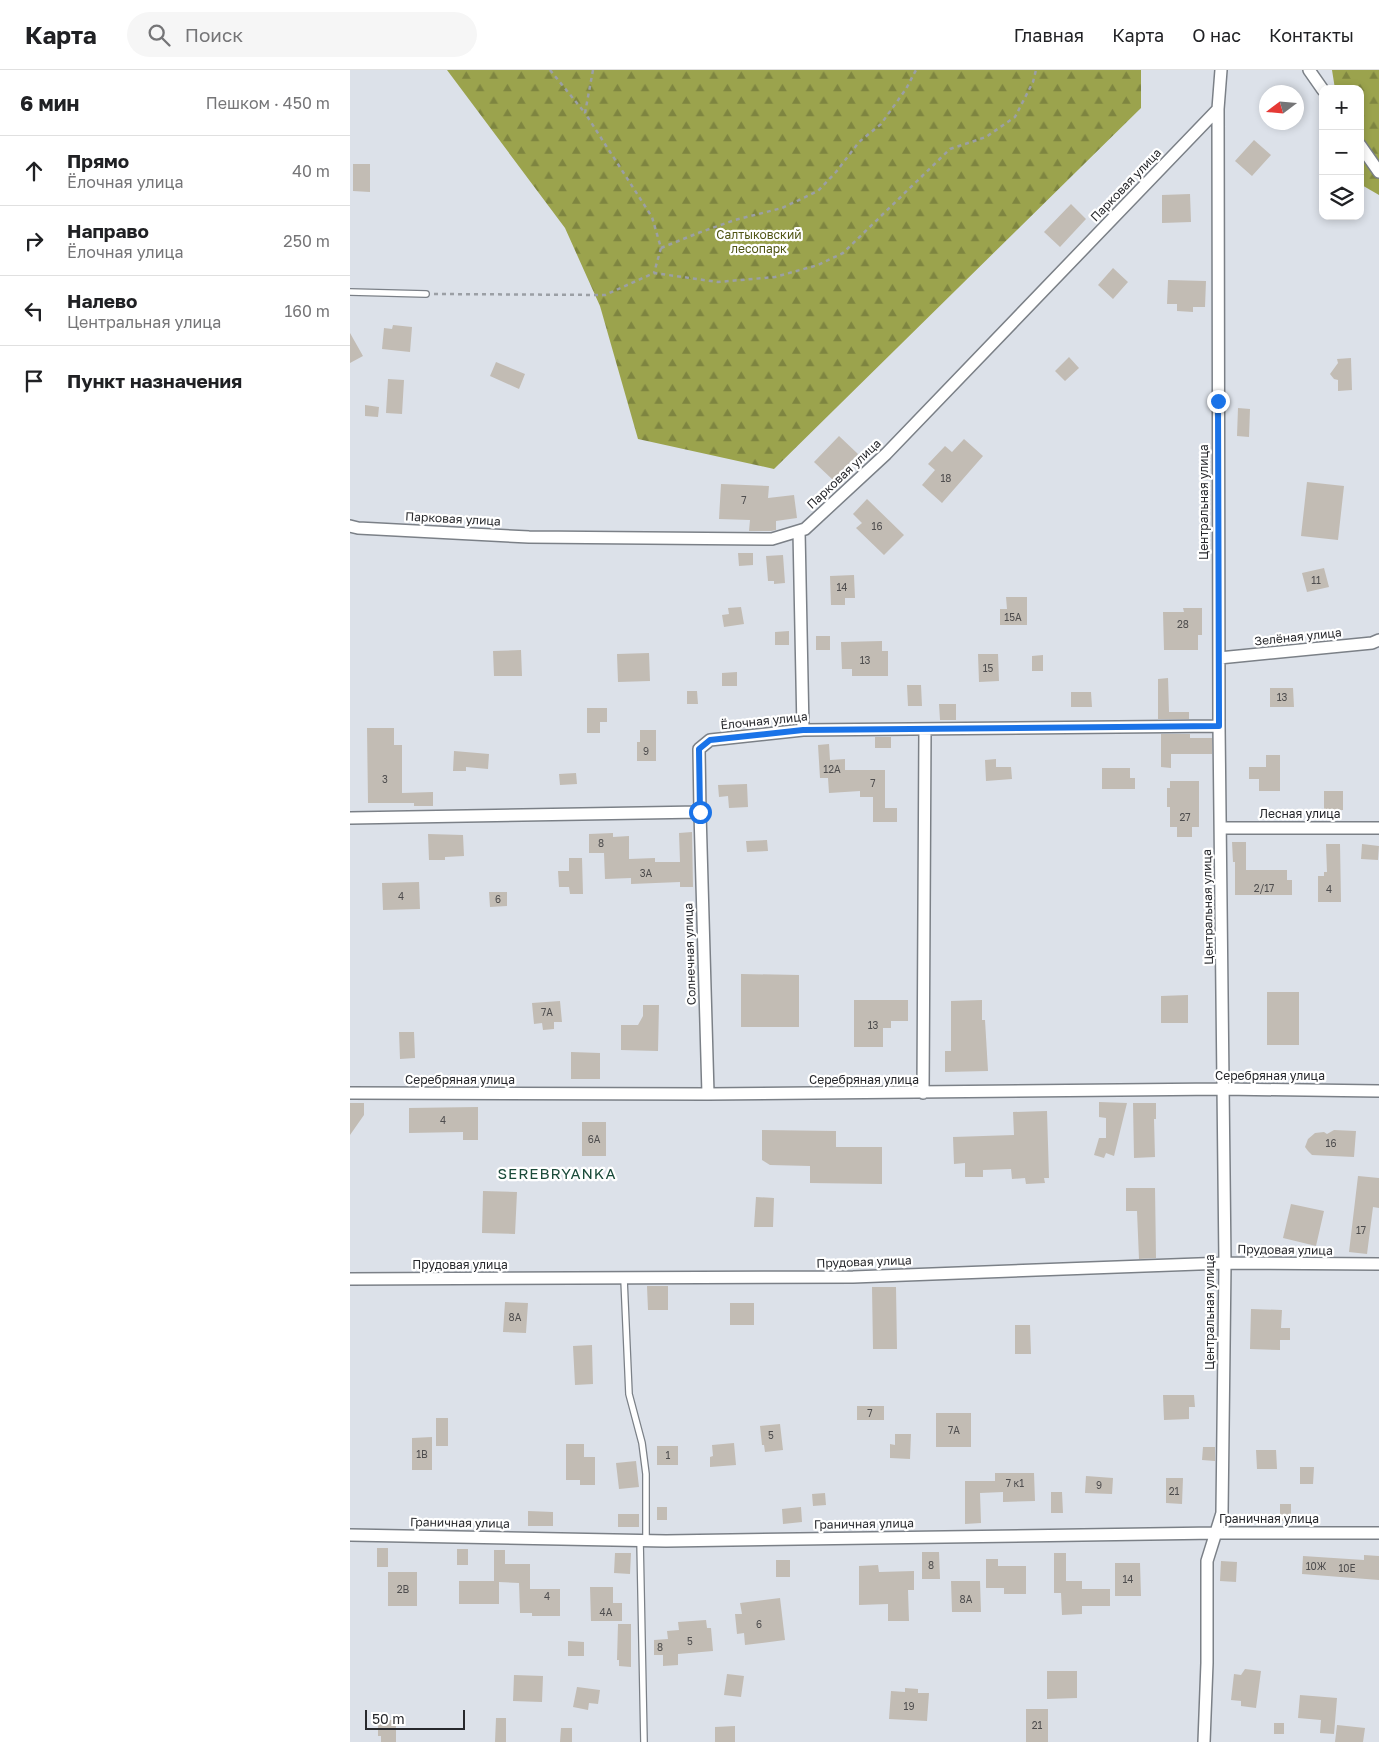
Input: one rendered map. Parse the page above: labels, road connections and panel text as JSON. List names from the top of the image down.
{
  "streets": {
    "street": [
      "Парковая улица",
      "Центральная улица",
      "Зелёная улица",
      "Ёлочная улица",
      "Лесная улица",
      "Солнечная улица",
      "Серебряная улица",
      "Прудовая улица",
      "Граничная улица"
    ]
  },
  "crossings": [
    ["Парковая улица", "Центральная улица"],
    ["Центральная улица", "Зелёная улица"],
    ["Центральная улица", "Ёлочная улица"],
    ["Центральная улица", "Лесная улица"],
    ["Центральная улица", "Серебряная улица"],
    ["Центральная улица", "Прудовая улица"],
    ["Центральная улица", "Граничная улица"],
    ["Ёлочная улица", "Солнечная улица"],
    ["Солнечная улица", "Серебряная улица"]
  ],
  "districts": ["SEREBRYANKA"],
  "parks": ["Салтыковский лесопарк"],
  "house_numbers": [
    "18",
    "7",
    "16",
    "11",
    "14",
    "15А",
    "28",
    "13",
    "15",
    "13",
    "9",
    "12А",
    "3",
    "7",
    "27",
    "8",
    "3А",
    "2/17",
    "4",
    "4",
    "6",
    "7А",
    "13",
    "4",
    "6А",
    "16",
    "17",
    "8А",
    "7",
    "7А",
    "5",
    "1В",
    "1",
    "7 к1",
    "9",
    "21",
    "8",
    "10Ж",
    "10Е",
    "14",
    "2В",
    "4",
    "8А",
    "4А",
    "6",
    "5",
    "8",
    "19",
    "21"
  ],
  "scale_bar": "50 m",
  "north": "left",
  "page": {
    "header": "Карта",
    "search": "Поиск",
    "nav": [
      "Главная",
      "Карта",
      "О нас",
      "Контакты"
    ],
    "heading": ["6 мин", "Пешком · 450 m"],
    "map_buttons": ["+", "−"],
    "list": [
      ["Прямо", "Ёлочная улица", "40 m"],
      ["Направо", "Ёлочная улица", "250 m"],
      ["Налево", "Центральная улица", "160 m"],
      "Пункт назначения"
    ],
    "scale": "50 m"
  }
}
